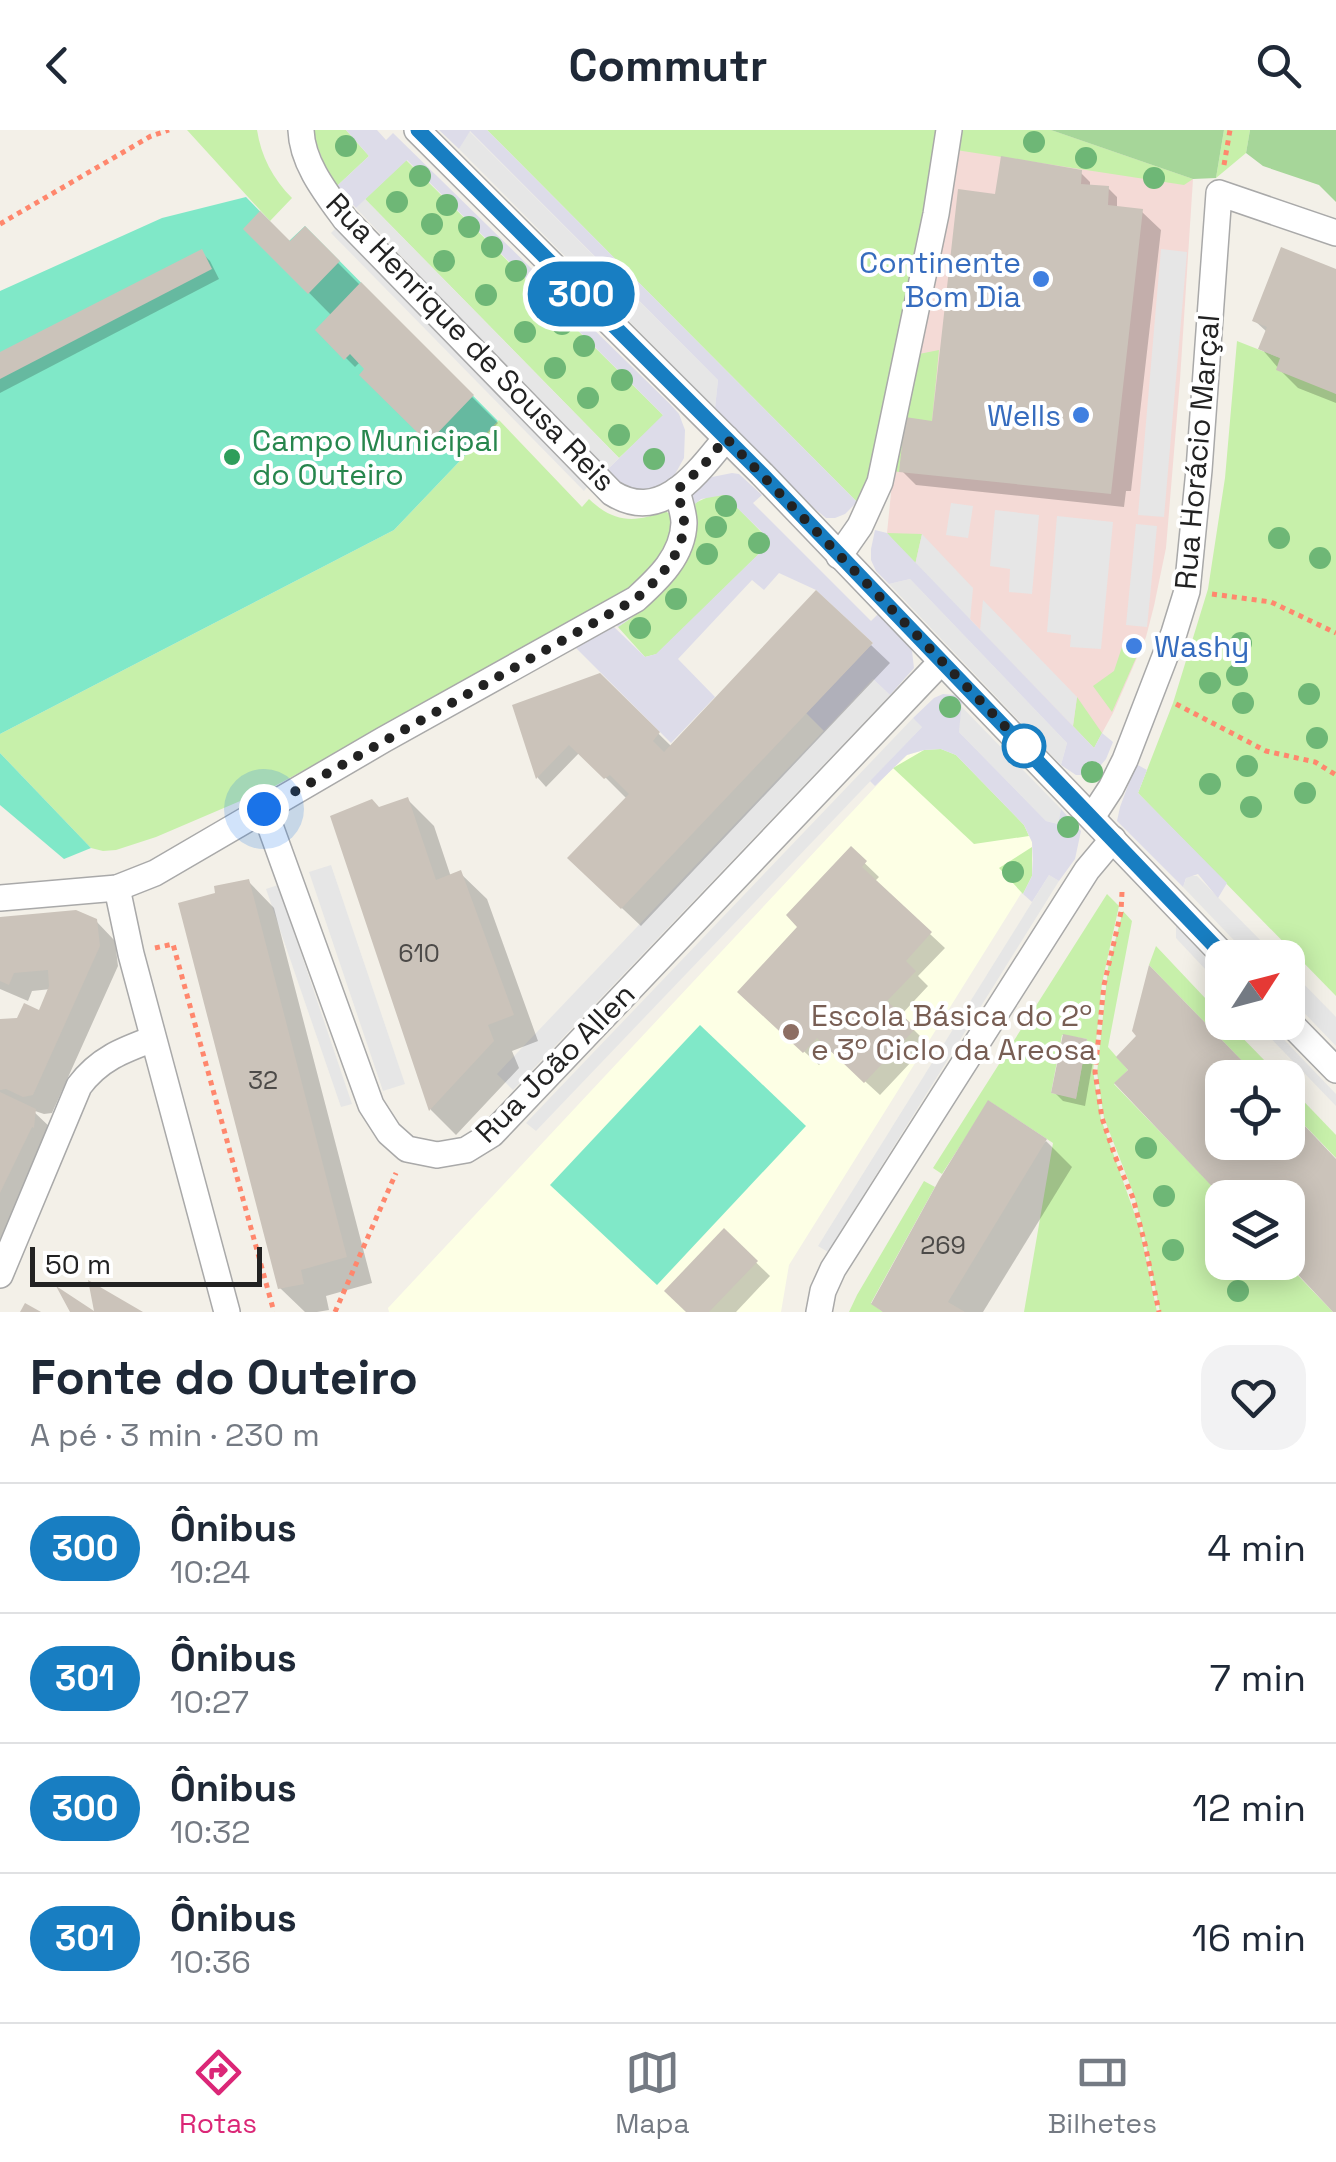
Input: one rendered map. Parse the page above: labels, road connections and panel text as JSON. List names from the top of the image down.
{
  "streets": {
    "street": ["Rua Henrique de Sousa Reis", "Rua Horácio Marçal", "Rua João Allen"]
  },
  "places": [
    "Continente Bom Dia",
    "Wells",
    "Campo Municipal do Outeiro",
    "Washy",
    "Escola Básica do 2º e 3º Ciclo da Areosa"
  ],
  "lines": ["bus line 300"],
  "house_numbers": ["610", "32", "269"],
  "scale_bar": "50 m",
  "north": "top right",
  "page": {
    "header": "Commutr",
    "on_map": "300",
    "scale": "50 m",
    "heading": ["Fonte do Outeiro", "A pé · 3 min · 230 m"],
    "list": [
      {
        "mark": "300",
        "name": "Ônibus",
        "note": "10:24",
        "value": "4 min"
      },
      {
        "mark": "301",
        "name": "Ônibus",
        "note": "10:27",
        "value": "7 min"
      },
      {
        "mark": "300",
        "name": "Ônibus",
        "note": "10:32",
        "value": "12 min"
      },
      {
        "mark": "301",
        "name": "Ônibus",
        "note": "10:36",
        "value": "16 min"
      }
    ],
    "tabs": ["Rotas", "Mapa", "Bilhetes"]
  }
}
